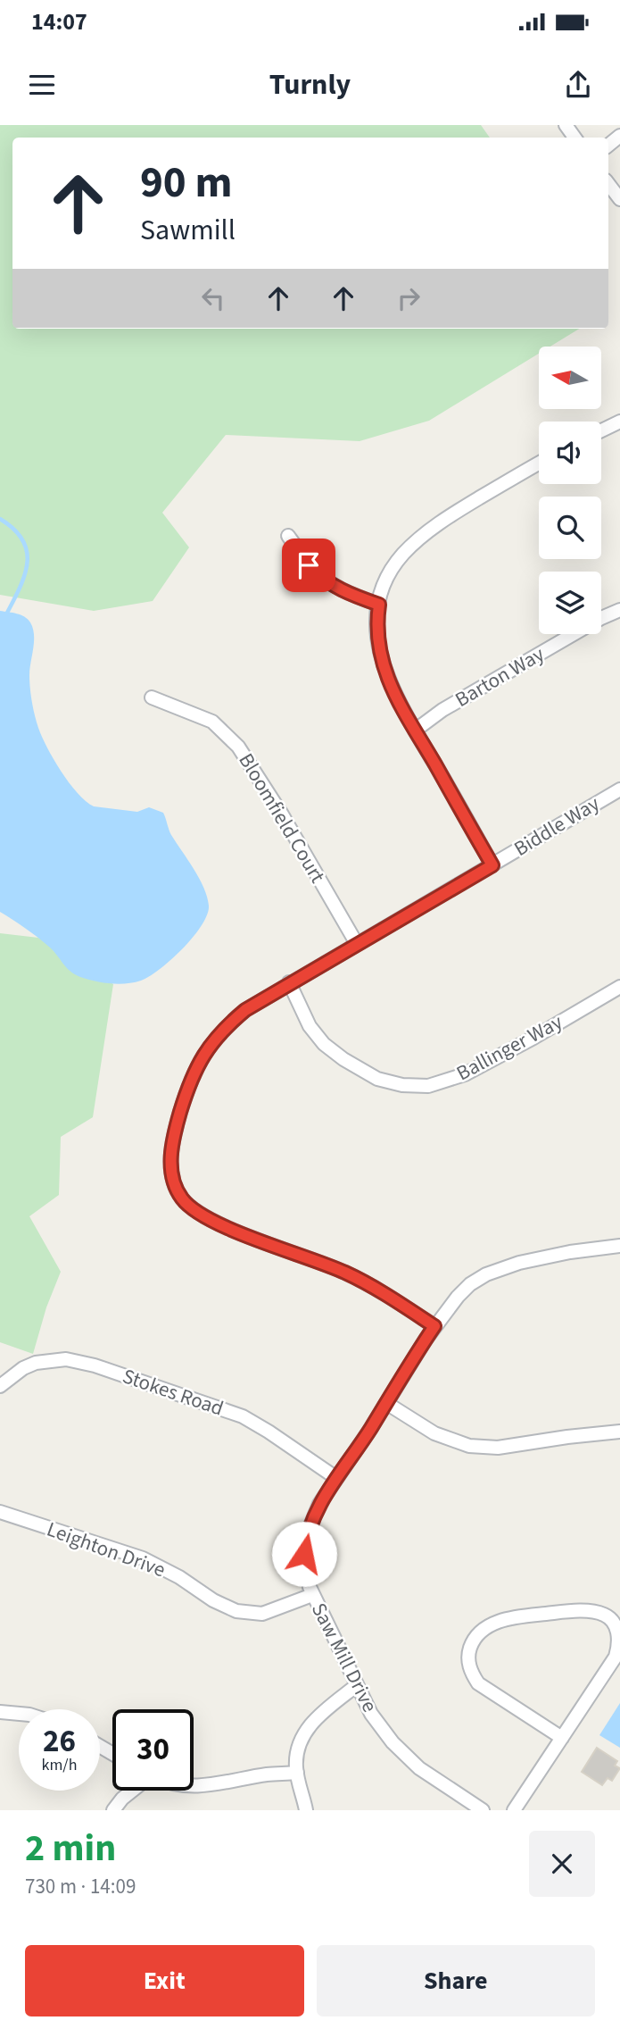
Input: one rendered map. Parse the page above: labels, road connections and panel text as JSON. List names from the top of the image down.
{
  "streets": {
    "street": [
      "Barton Way",
      "Bloomfield Court",
      "Biddle Way",
      "Ballinger Way",
      "Stokes Road",
      "Leighton Drive",
      "Saw Mill Drive"
    ]
  },
  "crossings": [
    ["Bloomfield Court", "Biddle Way"],
    ["Biddle Way", "Ballinger Way"],
    ["Biddle Way", "Saw Mill Drive"],
    ["Stokes Road", "Saw Mill Drive"],
    ["Leighton Drive", "Saw Mill Drive"]
  ],
  "north": "left",
  "page": {
    "status": "14:07",
    "header": "Turnly",
    "turn": ["90 m", "Sawmill"],
    "speed": "26 km/h",
    "limit": "30",
    "heading": ["2 min", "730 m · 14:09"],
    "buttons": ["Exit", "Share"]
  }
}
